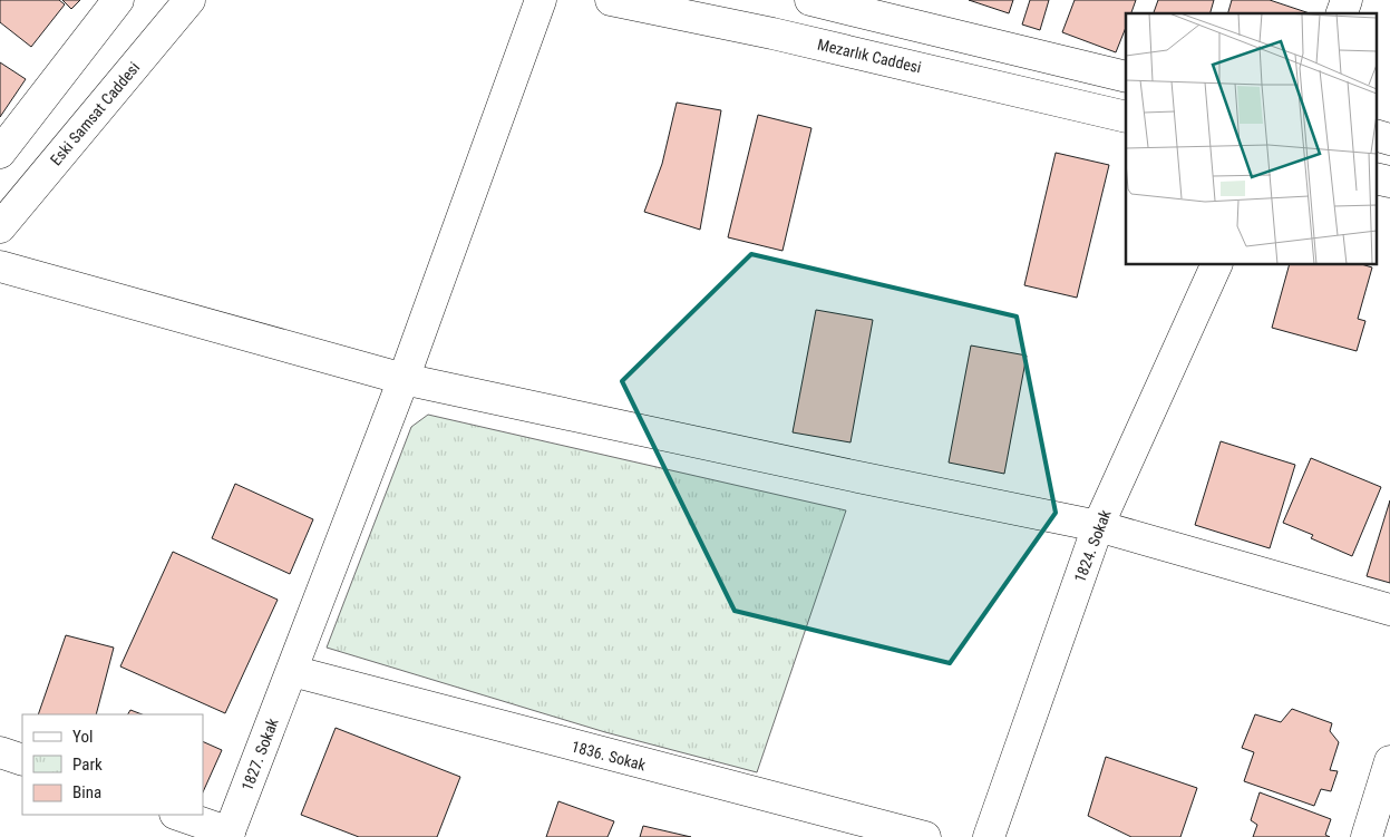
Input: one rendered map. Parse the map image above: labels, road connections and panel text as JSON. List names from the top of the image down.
{
  "streets": {
    "street": [
      "Mezarlık Caddesi",
      "Eski Samsat Caddesi",
      "1824. Sokak",
      "1827. Sokak",
      "1836. Sokak"
    ]
  },
  "crossings": [
    ["1827. Sokak", "1836. Sokak"]
  ],
  "legend": ["Yol", "Park", "Bina"]
}
